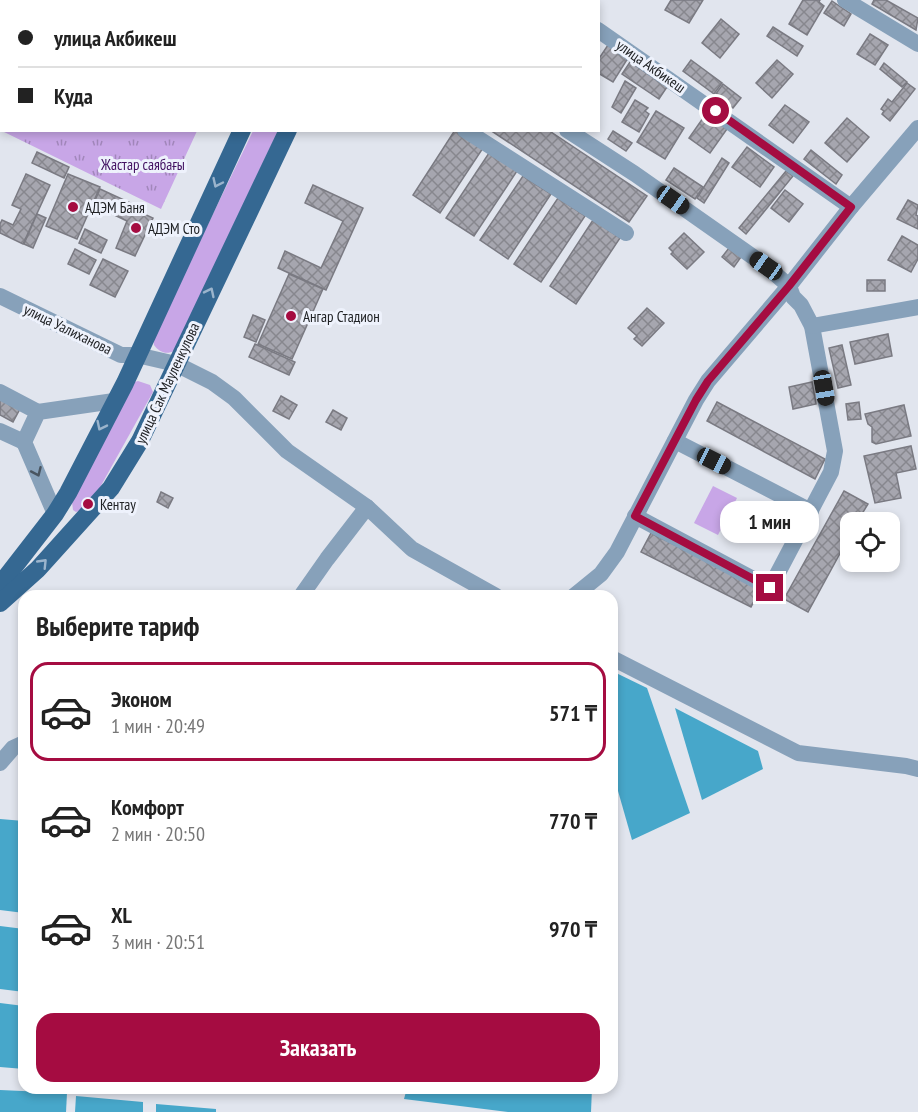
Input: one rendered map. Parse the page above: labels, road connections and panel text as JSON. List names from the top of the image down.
{
  "streets": {
    "main road": ["улица Сак Мауленкулова"],
    "street": ["улица Акбикеш", "улица Уалиханова"]
  },
  "crossings": [
    ["улица Уалиханова", "улица Сак Мауленкулова"]
  ],
  "parks": ["Жастар саябағы"],
  "places": [
    "АДЭМ Баня",
    "АДЭМ Сто",
    "Ангар Стадион",
    "Кентау"
  ],
  "page": {
    "banner": ["улица Акбикеш", "Куда"],
    "bubble": "1 мин",
    "heading": "Выберите тариф",
    "list": [
      {
        "name": "Эконом",
        "note": "1 мин · 20:49",
        "value": "571 ₸"
      },
      {
        "name": "Комфорт",
        "note": "2 мин · 20:50",
        "value": "770 ₸"
      },
      {
        "name": "XL",
        "note": "3 мин · 20:51",
        "value": "970 ₸"
      }
    ],
    "buttons": "Заказать"
  }
}
